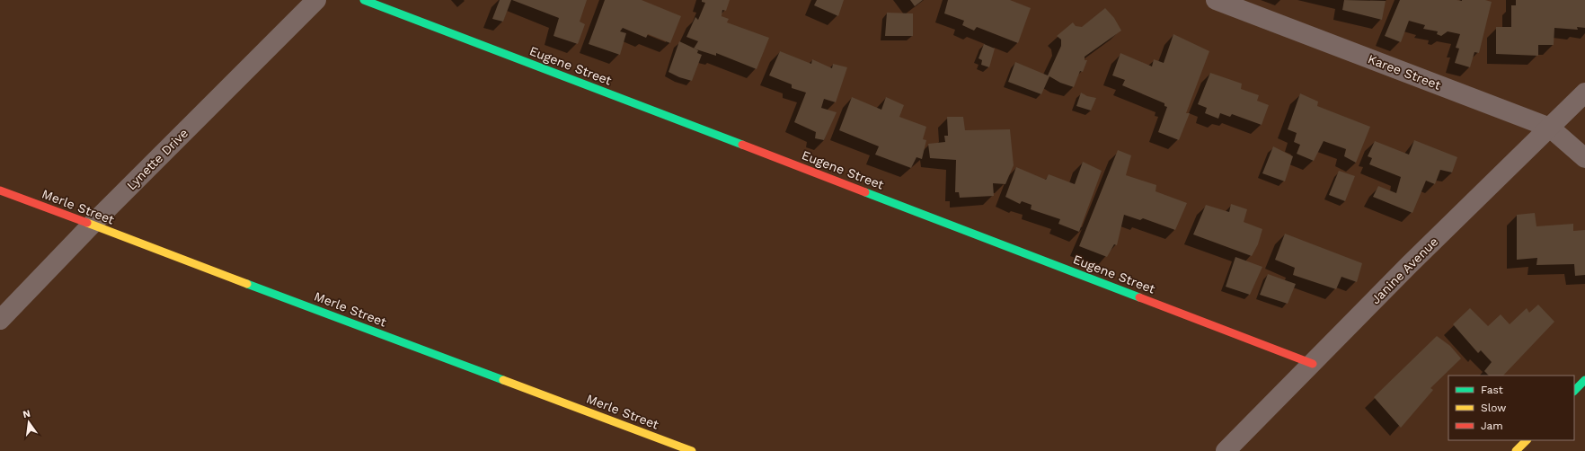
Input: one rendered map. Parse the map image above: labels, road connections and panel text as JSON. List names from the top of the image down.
{
  "streets": {
    "street": [
      "Eugene Street",
      "Karee Street",
      "Lynette Drive",
      "Merle Street",
      "Janine Avenue"
    ]
  },
  "crossings": [
    ["Eugene Street", "Janine Avenue"],
    ["Karee Street", "Janine Avenue"],
    ["Lynette Drive", "Merle Street"]
  ],
  "legend": ["Fast", "Slow", "Jam"],
  "north": "top"
}
